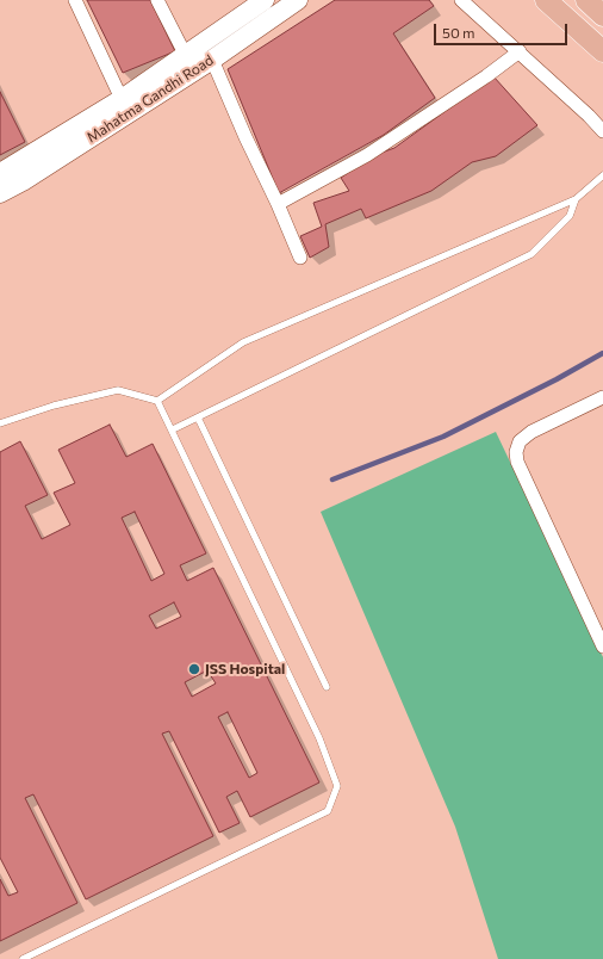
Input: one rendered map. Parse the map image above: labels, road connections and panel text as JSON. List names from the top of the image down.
{
  "streets": {
    "main road": ["Mahatma Gandhi Road"]
  },
  "places": ["JSS Hospital"],
  "scale_bar": "50 m"
}
